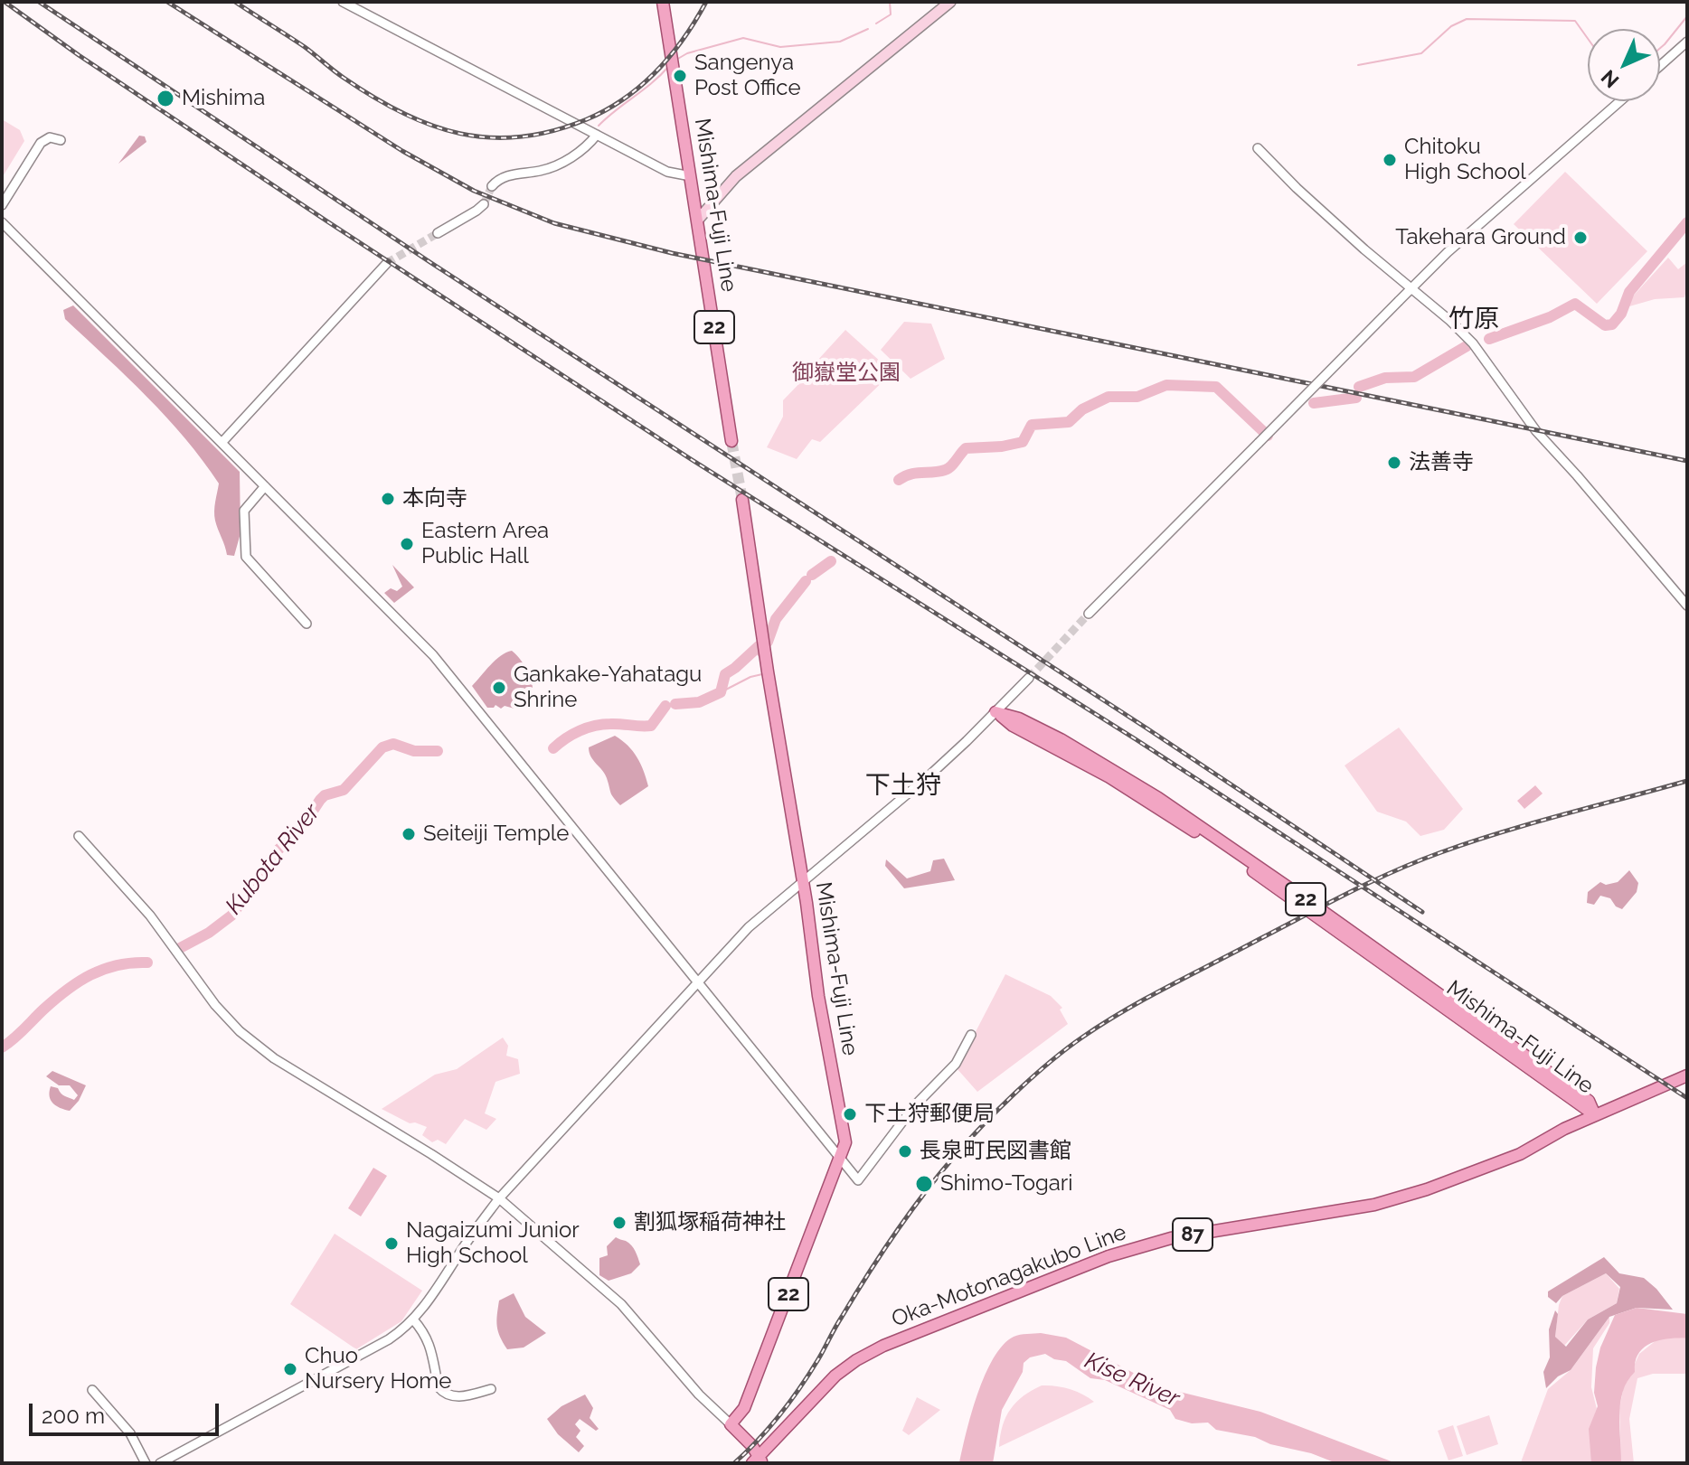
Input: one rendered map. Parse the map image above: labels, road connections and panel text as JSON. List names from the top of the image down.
{
  "streets": {
    "main road": [
      "Mishima-Fuji Line",
      "22",
      "87",
      "Oka-Motonagakubo Line"
    ]
  },
  "crossings": [
    ["Mishima-Fuji Line", "Oka-Motonagakubo Line"]
  ],
  "districts": ["竹原", "下土狩"],
  "water": ["Kubota River", "Kise River"],
  "parks": ["御嶽堂公園"],
  "places": [
    "Sangenya Post Office",
    "Mishima",
    "Chitoku High School",
    "Takehara Ground",
    "法善寺",
    "本向寺",
    "Eastern Area Public Hall",
    "Gankake-Yahatagu Shrine",
    "Seiteiji Temple",
    "下土狩郵便局",
    "長泉町民図書館",
    "Shimo-Togari",
    "割狐塚稲荷神社",
    "Nagaizumi Junior High School",
    "Chuo Nursery Home"
  ],
  "scale_bar": "200 m",
  "north": "bottom left"
}
